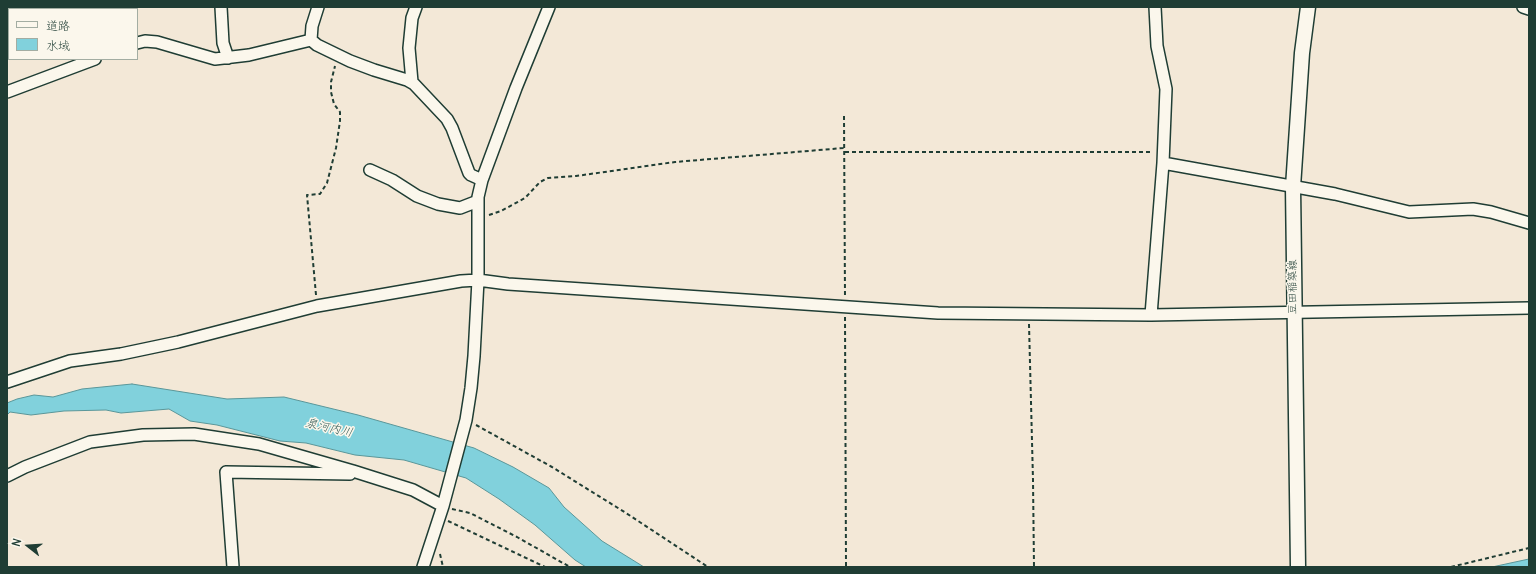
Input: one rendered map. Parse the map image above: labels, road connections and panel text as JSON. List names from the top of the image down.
{
  "streets": {
    "main road": ["豆田稲築線"]
  },
  "water": ["泉河内川"],
  "legend": ["道路", "水域"],
  "north": "left"
}
